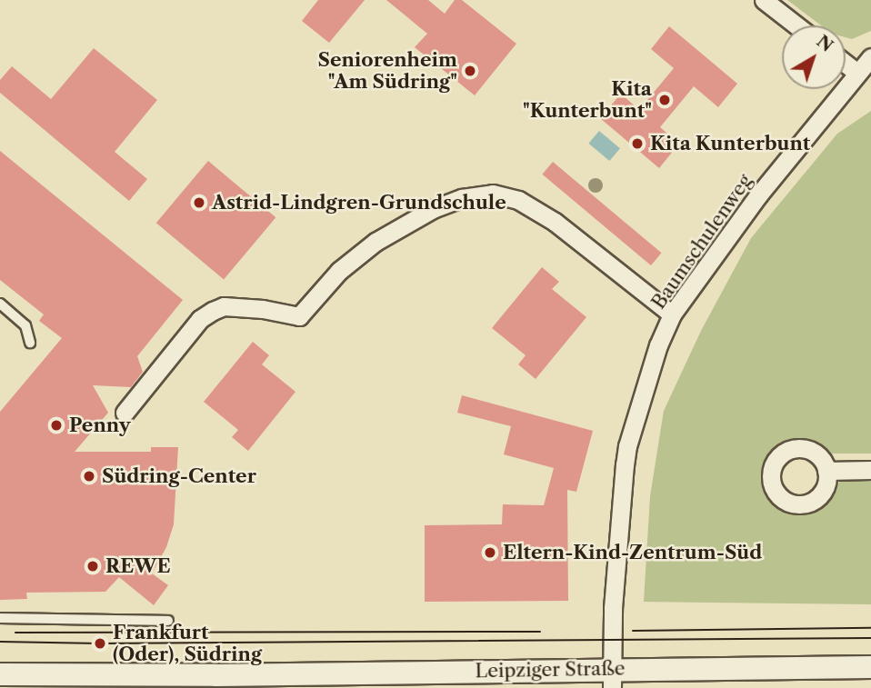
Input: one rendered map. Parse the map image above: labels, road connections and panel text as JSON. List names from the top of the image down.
{
  "streets": {
    "street": ["Baumschulenweg", "Leipziger Straße"]
  },
  "crossings": [
    ["Baumschulenweg", "Leipziger Straße"]
  ],
  "places": [
    "Seniorenheim \"Am Südring\"",
    "Kita \"Kunterbunt\"",
    "Kita Kunterbunt",
    "Astrid-Lindgren-Grundschule",
    "Penny",
    "Südring-Center",
    "Eltern-Kind-Zentrum-Süd",
    "REWE",
    "Frankfurt (Oder), Südring"
  ],
  "north": "top right"
}
